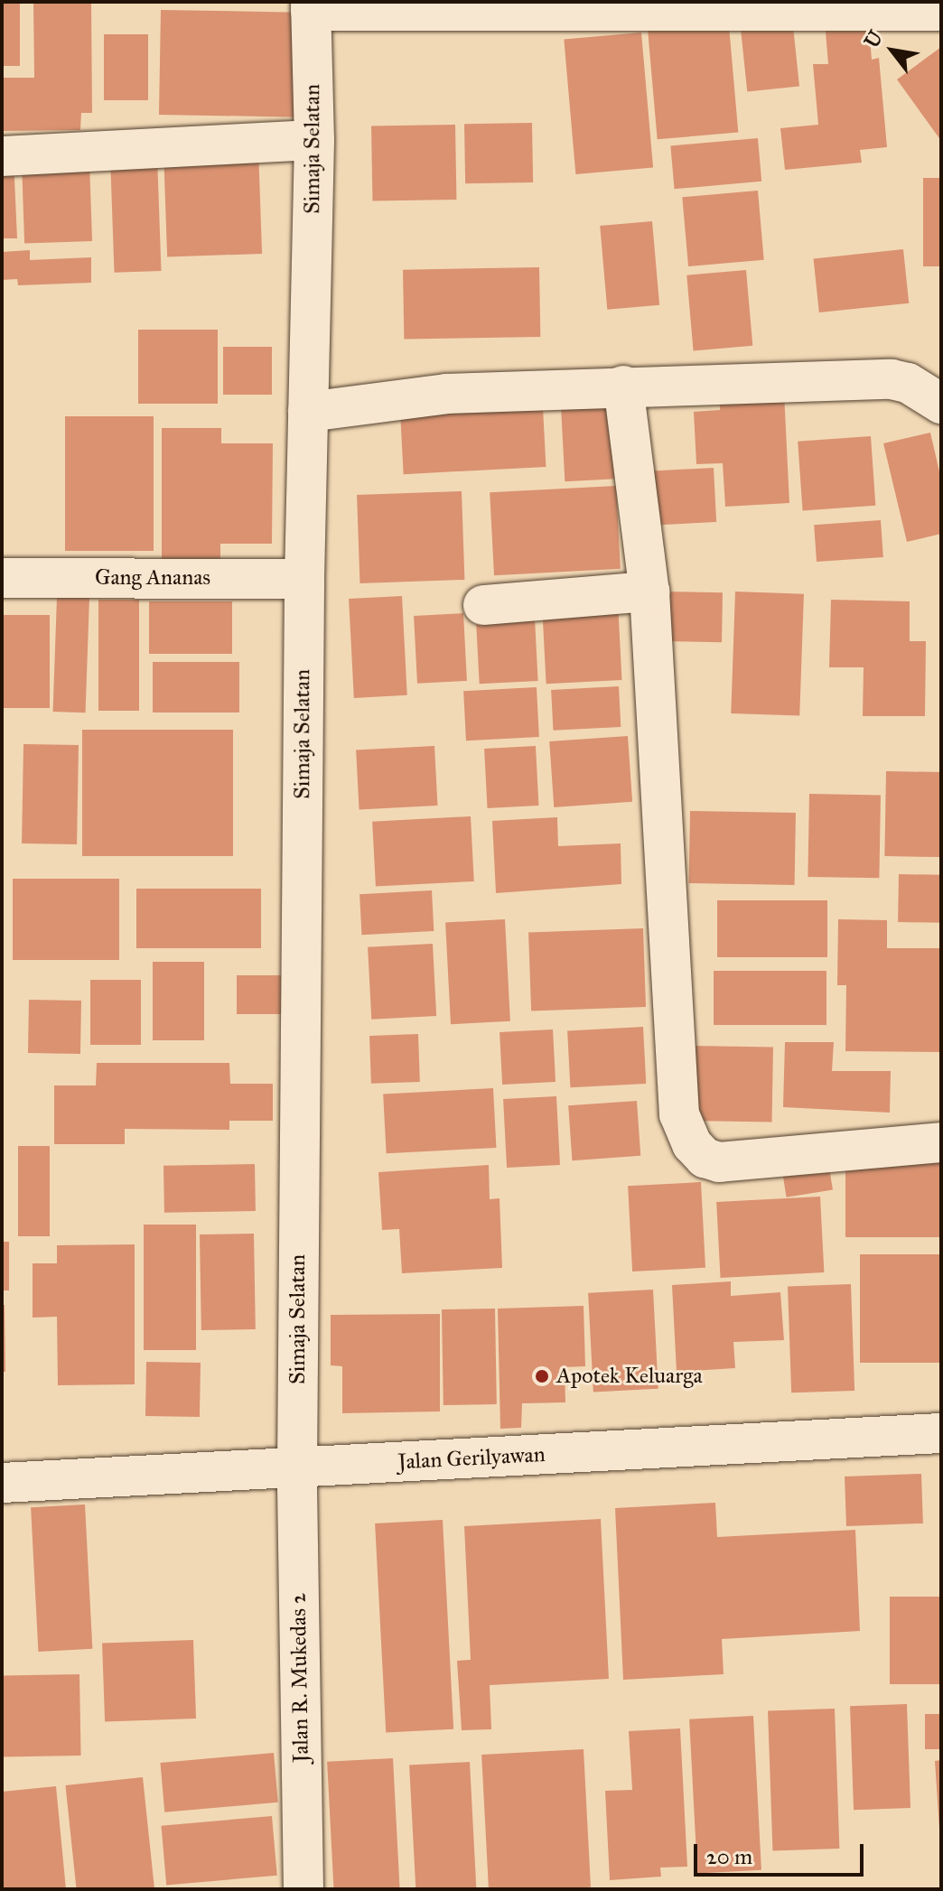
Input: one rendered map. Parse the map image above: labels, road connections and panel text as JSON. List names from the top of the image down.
{
  "streets": {
    "street": [
      "Simaja Selatan",
      "Gang Ananas",
      "Jalan Gerilyawan",
      "Jalan R. Mukedas 2"
    ]
  },
  "crossings": [
    ["Simaja Selatan", "Gang Ananas"],
    ["Simaja Selatan", "Jalan Gerilyawan"],
    ["Simaja Selatan", "Jalan R. Mukedas 2"],
    ["Jalan Gerilyawan", "Jalan R. Mukedas 2"]
  ],
  "places": ["Apotek Keluarga"],
  "scale_bar": "20 m",
  "north": "top left"
}
